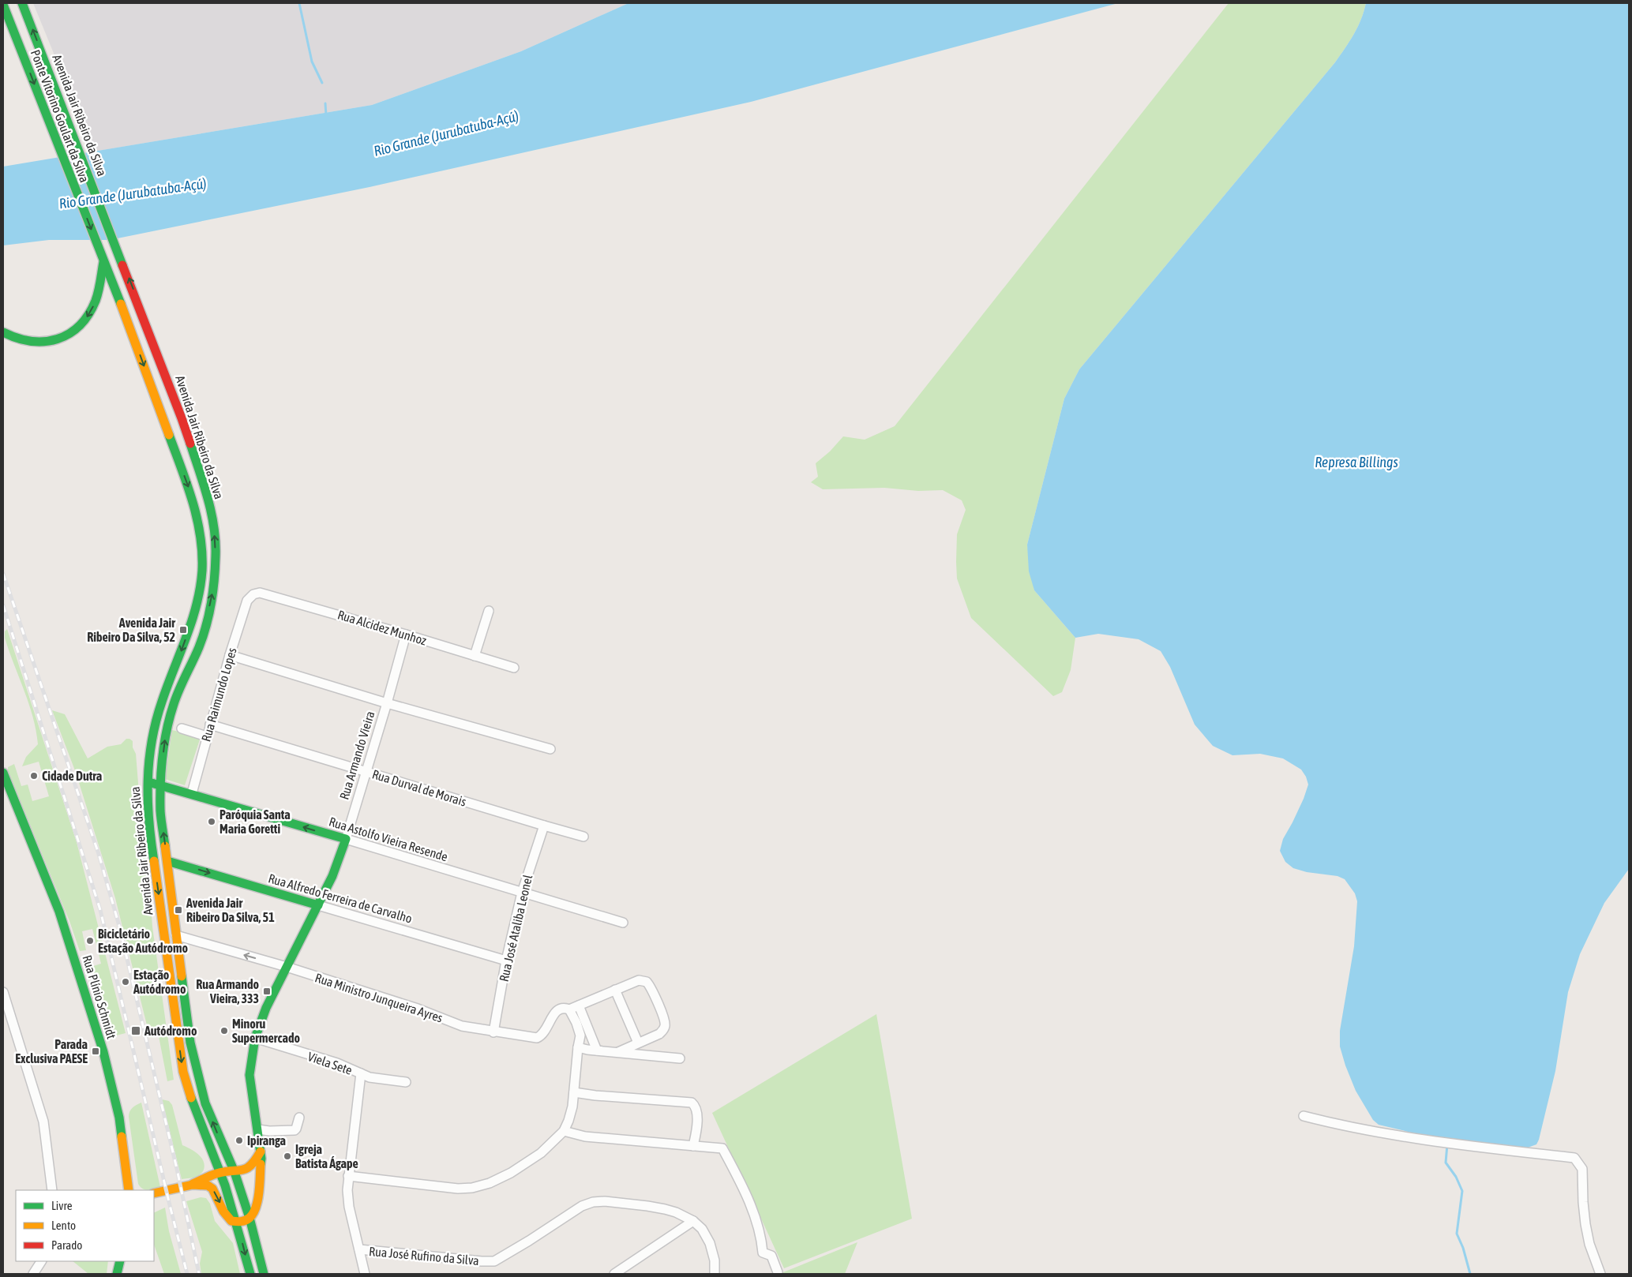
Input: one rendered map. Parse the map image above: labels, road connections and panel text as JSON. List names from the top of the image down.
{
  "streets": {
    "main road": [
      "Avenida Jair Ribeiro da Silva",
      "Ponte Vitorino Goulart da Silva",
      "Rua Armando Vieira",
      "Rua Astolfo Vieira Resende",
      "Rua Alfredo Ferreira de Carvalho",
      "Rua Plínio Schmidt"
    ],
    "street": [
      "Rua Alcidez Munhoz",
      "Rua Raimundo Lopes",
      "Rua Durval de Morais",
      "Rua José Ataliba Leonel",
      "Rua Ministro Junqueira Ayres",
      "Viela Sete",
      "Rua José Rufino da Silva"
    ]
  },
  "crossings": [
    ["Avenida Jair Ribeiro da Silva", "Ponte Vitorino Goulart da Silva"],
    ["Avenida Jair Ribeiro da Silva", "Rua Armando Vieira"],
    ["Avenida Jair Ribeiro da Silva", "Rua Astolfo Vieira Resende"],
    ["Avenida Jair Ribeiro da Silva", "Rua Alfredo Ferreira de Carvalho"],
    ["Avenida Jair Ribeiro da Silva", "Rua Ministro Junqueira Ayres"],
    ["Rua Alcidez Munhoz", "Rua Raimundo Lopes"],
    ["Rua Alcidez Munhoz", "Rua Armando Vieira"],
    ["Rua Raimundo Lopes", "Rua Durval de Morais"],
    ["Rua Raimundo Lopes", "Rua Astolfo Vieira Resende"],
    ["Rua Armando Vieira", "Rua Durval de Morais"],
    ["Rua Armando Vieira", "Rua Astolfo Vieira Resende"],
    ["Rua Armando Vieira", "Rua Alfredo Ferreira de Carvalho"],
    ["Rua Armando Vieira", "Rua Ministro Junqueira Ayres"],
    ["Rua Armando Vieira", "Viela Sete"],
    ["Rua Durval de Morais", "Rua José Ataliba Leonel"],
    ["Rua Astolfo Vieira Resende", "Rua José Ataliba Leonel"],
    ["Rua Alfredo Ferreira de Carvalho", "Rua José Ataliba Leonel"],
    ["Rua José Ataliba Leonel", "Rua Ministro Junqueira Ayres"]
  ],
  "one_way": ["Ponte Vitorino Goulart da Silva", "Rua Alfredo Ferreira de Carvalho"],
  "water": ["Rio Grande (Jurubatuba-Açú)", "Represa Billings"],
  "places": {
    "transit": [
      "Avenida Jair Ribeiro Da Silva, 52",
      "Avenida Jair Ribeiro Da Silva, 51",
      "Rua Armando Vieira, 333",
      "Autódromo",
      "Parada Exclusiva PAESE"
    ],
    "other": [
      "Cidade Dutra",
      "Paróquia Santa Maria Goretti",
      "Bicicletário Estação Autódromo",
      "Estação Autódromo",
      "Minoru Supermercado",
      "Ipiranga",
      "Igreja Batista Ágape"
    ]
  },
  "legend": ["Livre", "Lento", "Parado"]
}
